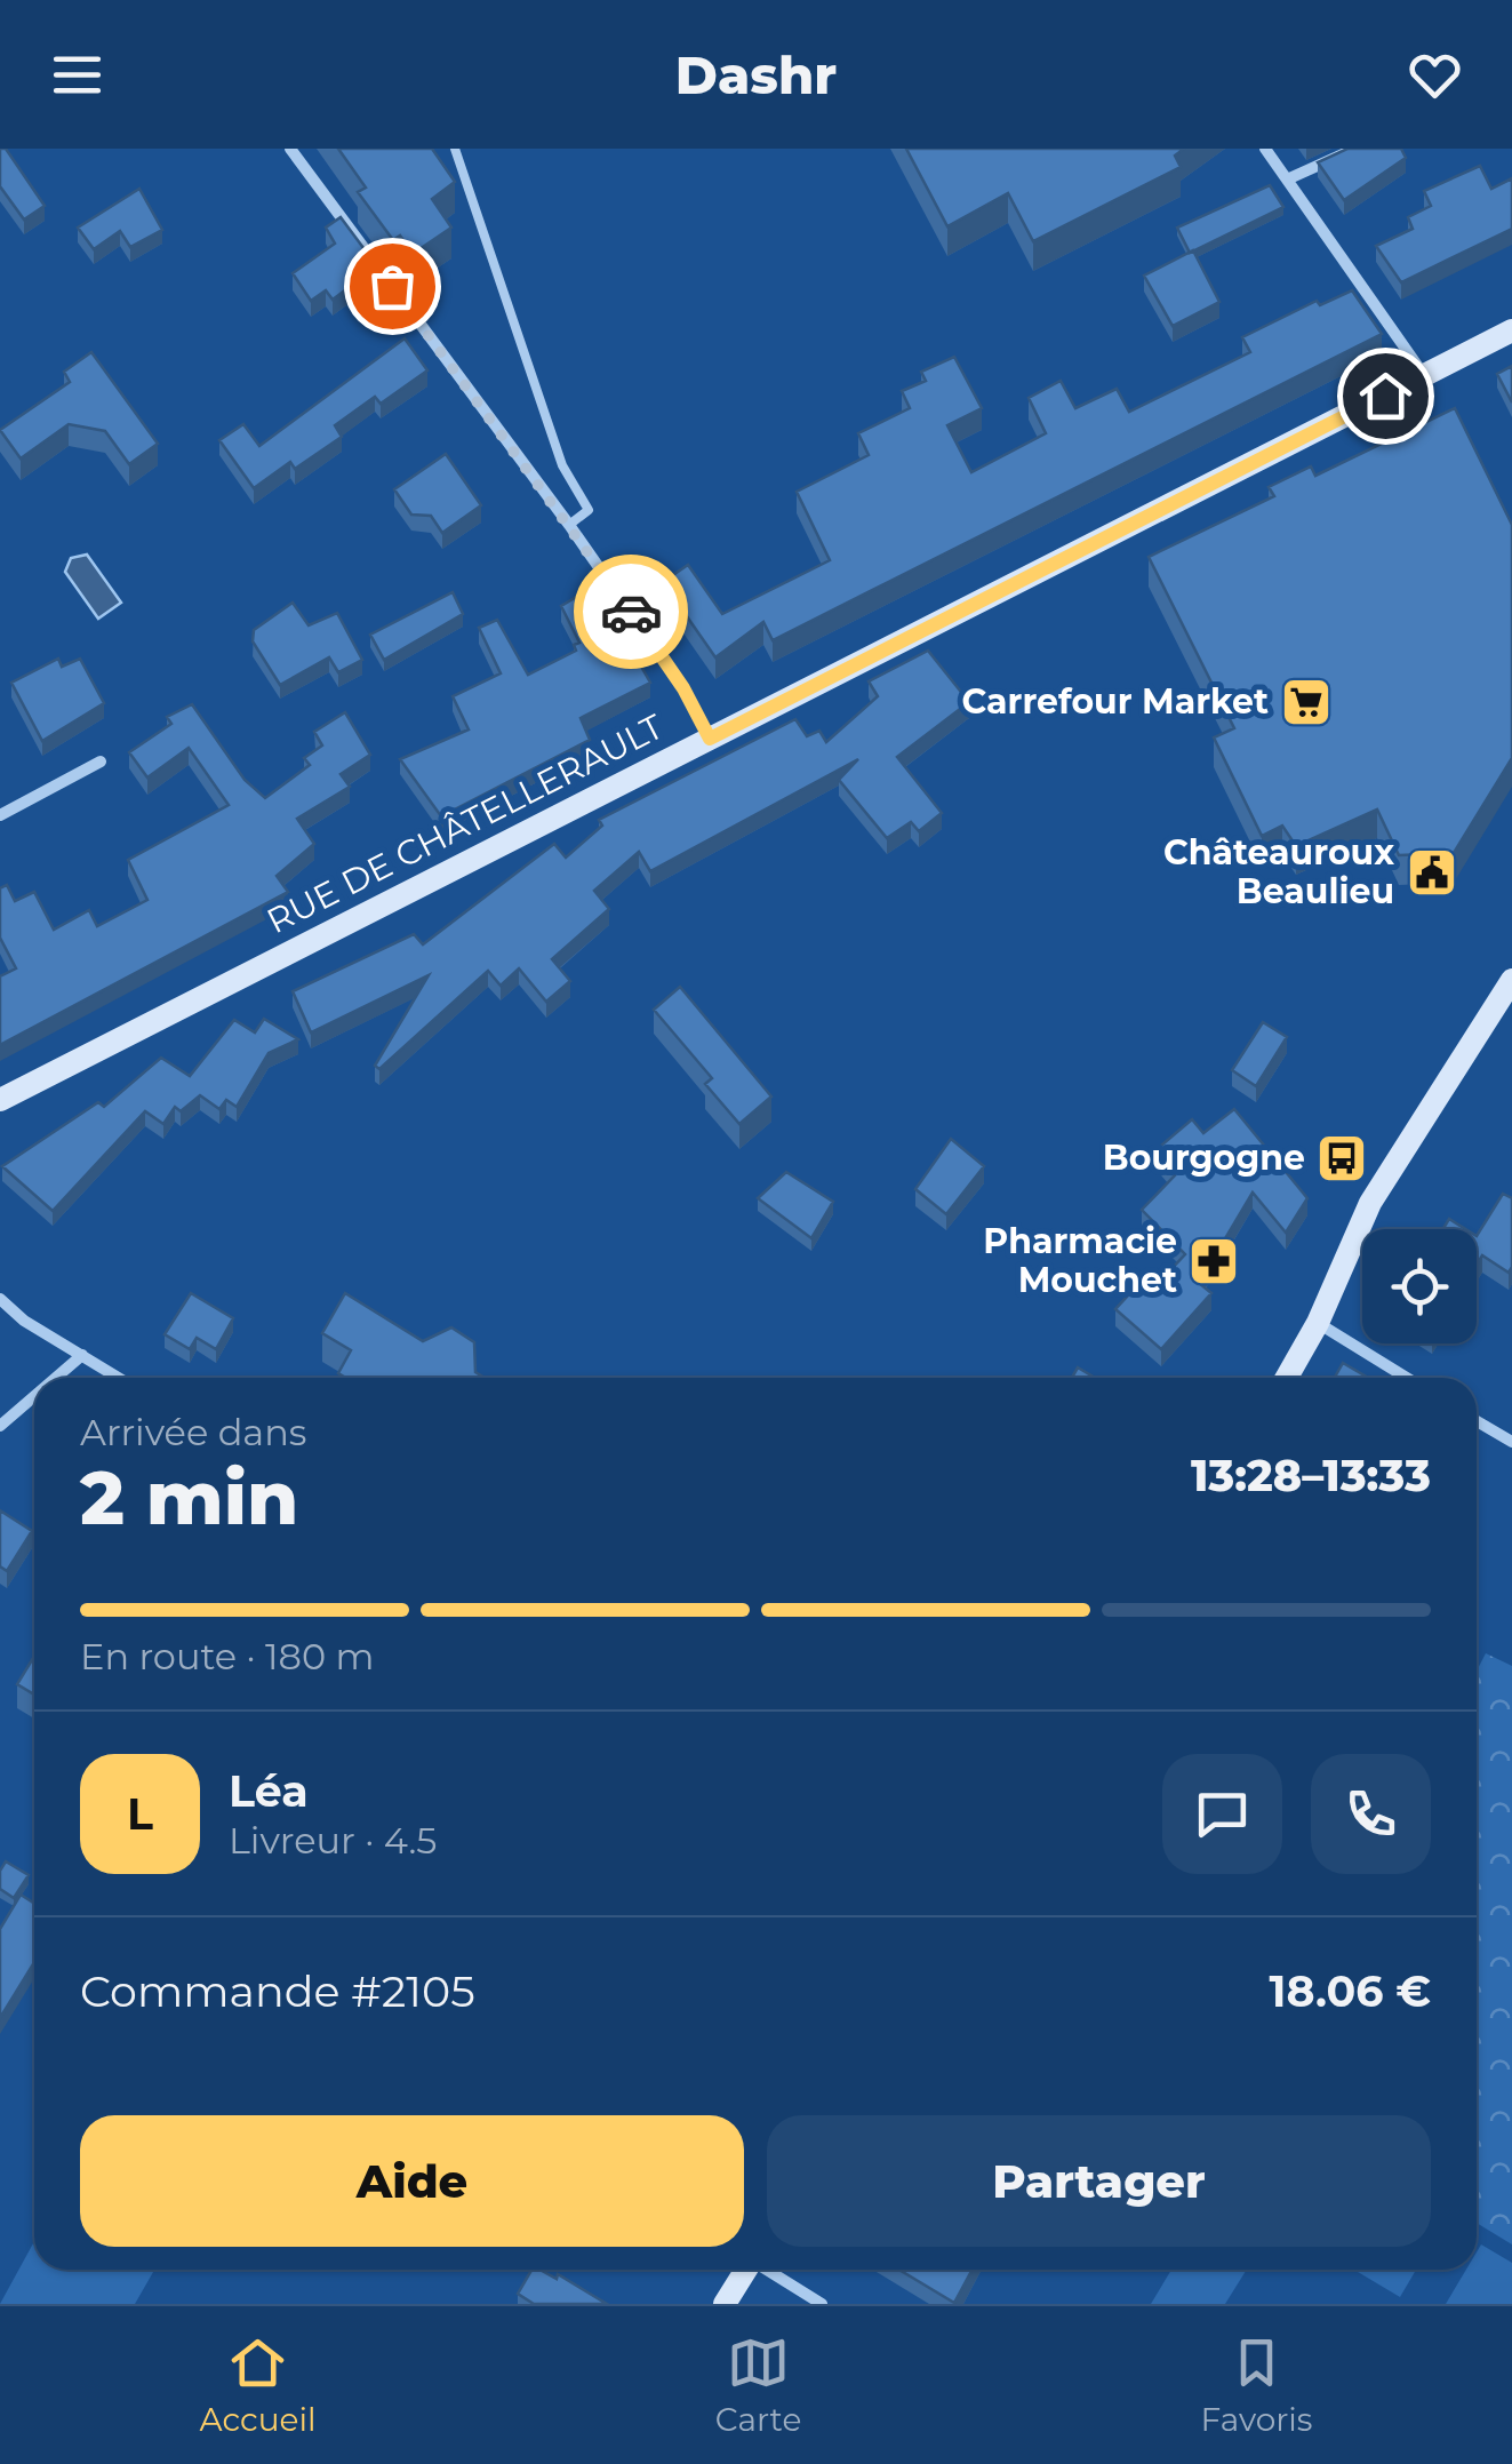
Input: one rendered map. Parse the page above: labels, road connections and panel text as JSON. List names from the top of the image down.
{
  "streets": {
    "main road": ["RUE DE CHÂTELLERAULT"]
  },
  "places": {
    "supermarket": ["Carrefour Market"],
    "public building": ["Châteauroux Beaulieu"],
    "bus stop": ["Bourgogne"],
    "pharmacy": ["Pharmacie Mouchet"]
  },
  "page": {
    "header": "Dashr",
    "heading": ["2 min", "Arrivée dans", "13:28–13:33"],
    "panel": [
      "Léa",
      "Livreur · 4.5",
      "Commande #2105",
      "18.06 €"
    ],
    "bar": "En route · 180 m",
    "round": "L",
    "buttons": ["Aide", "Partager"],
    "tabs": ["Accueil", "Carte", "Favoris"]
  }
}
